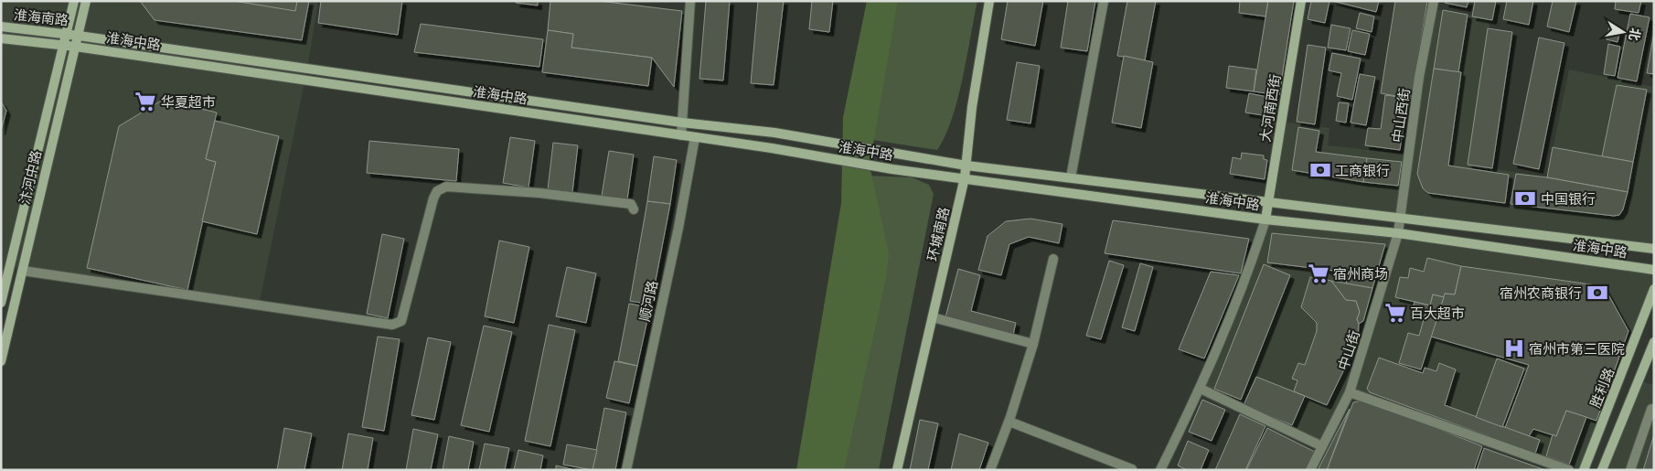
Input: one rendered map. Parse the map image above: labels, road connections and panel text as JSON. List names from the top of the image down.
{
  "streets": {
    "main road": [
      "淮海南路",
      "淮海中路",
      "大河南西街",
      "汴河中路",
      "环城南路",
      "胜利路"
    ],
    "street": ["中山西街", "顺河路", "中山街"]
  },
  "crossings": [
    ["淮海南路", "淮海中路"],
    ["淮海南路", "汴河中路"],
    ["淮海中路", "大河南西街"],
    ["淮海中路", "中山西街"],
    ["淮海中路", "汴河中路"],
    ["淮海中路", "环城南路"],
    ["淮海中路", "顺河路"],
    ["淮海中路", "中山街"],
    ["中山西街", "中山街"]
  ],
  "places": {
    "supermarket": ["华夏超市", "宿州商场", "百大超市"],
    "bank": ["工商银行", "中国银行", "宿州农商银行"],
    "hospital": ["宿州市第三医院"]
  },
  "north": "right"
}
